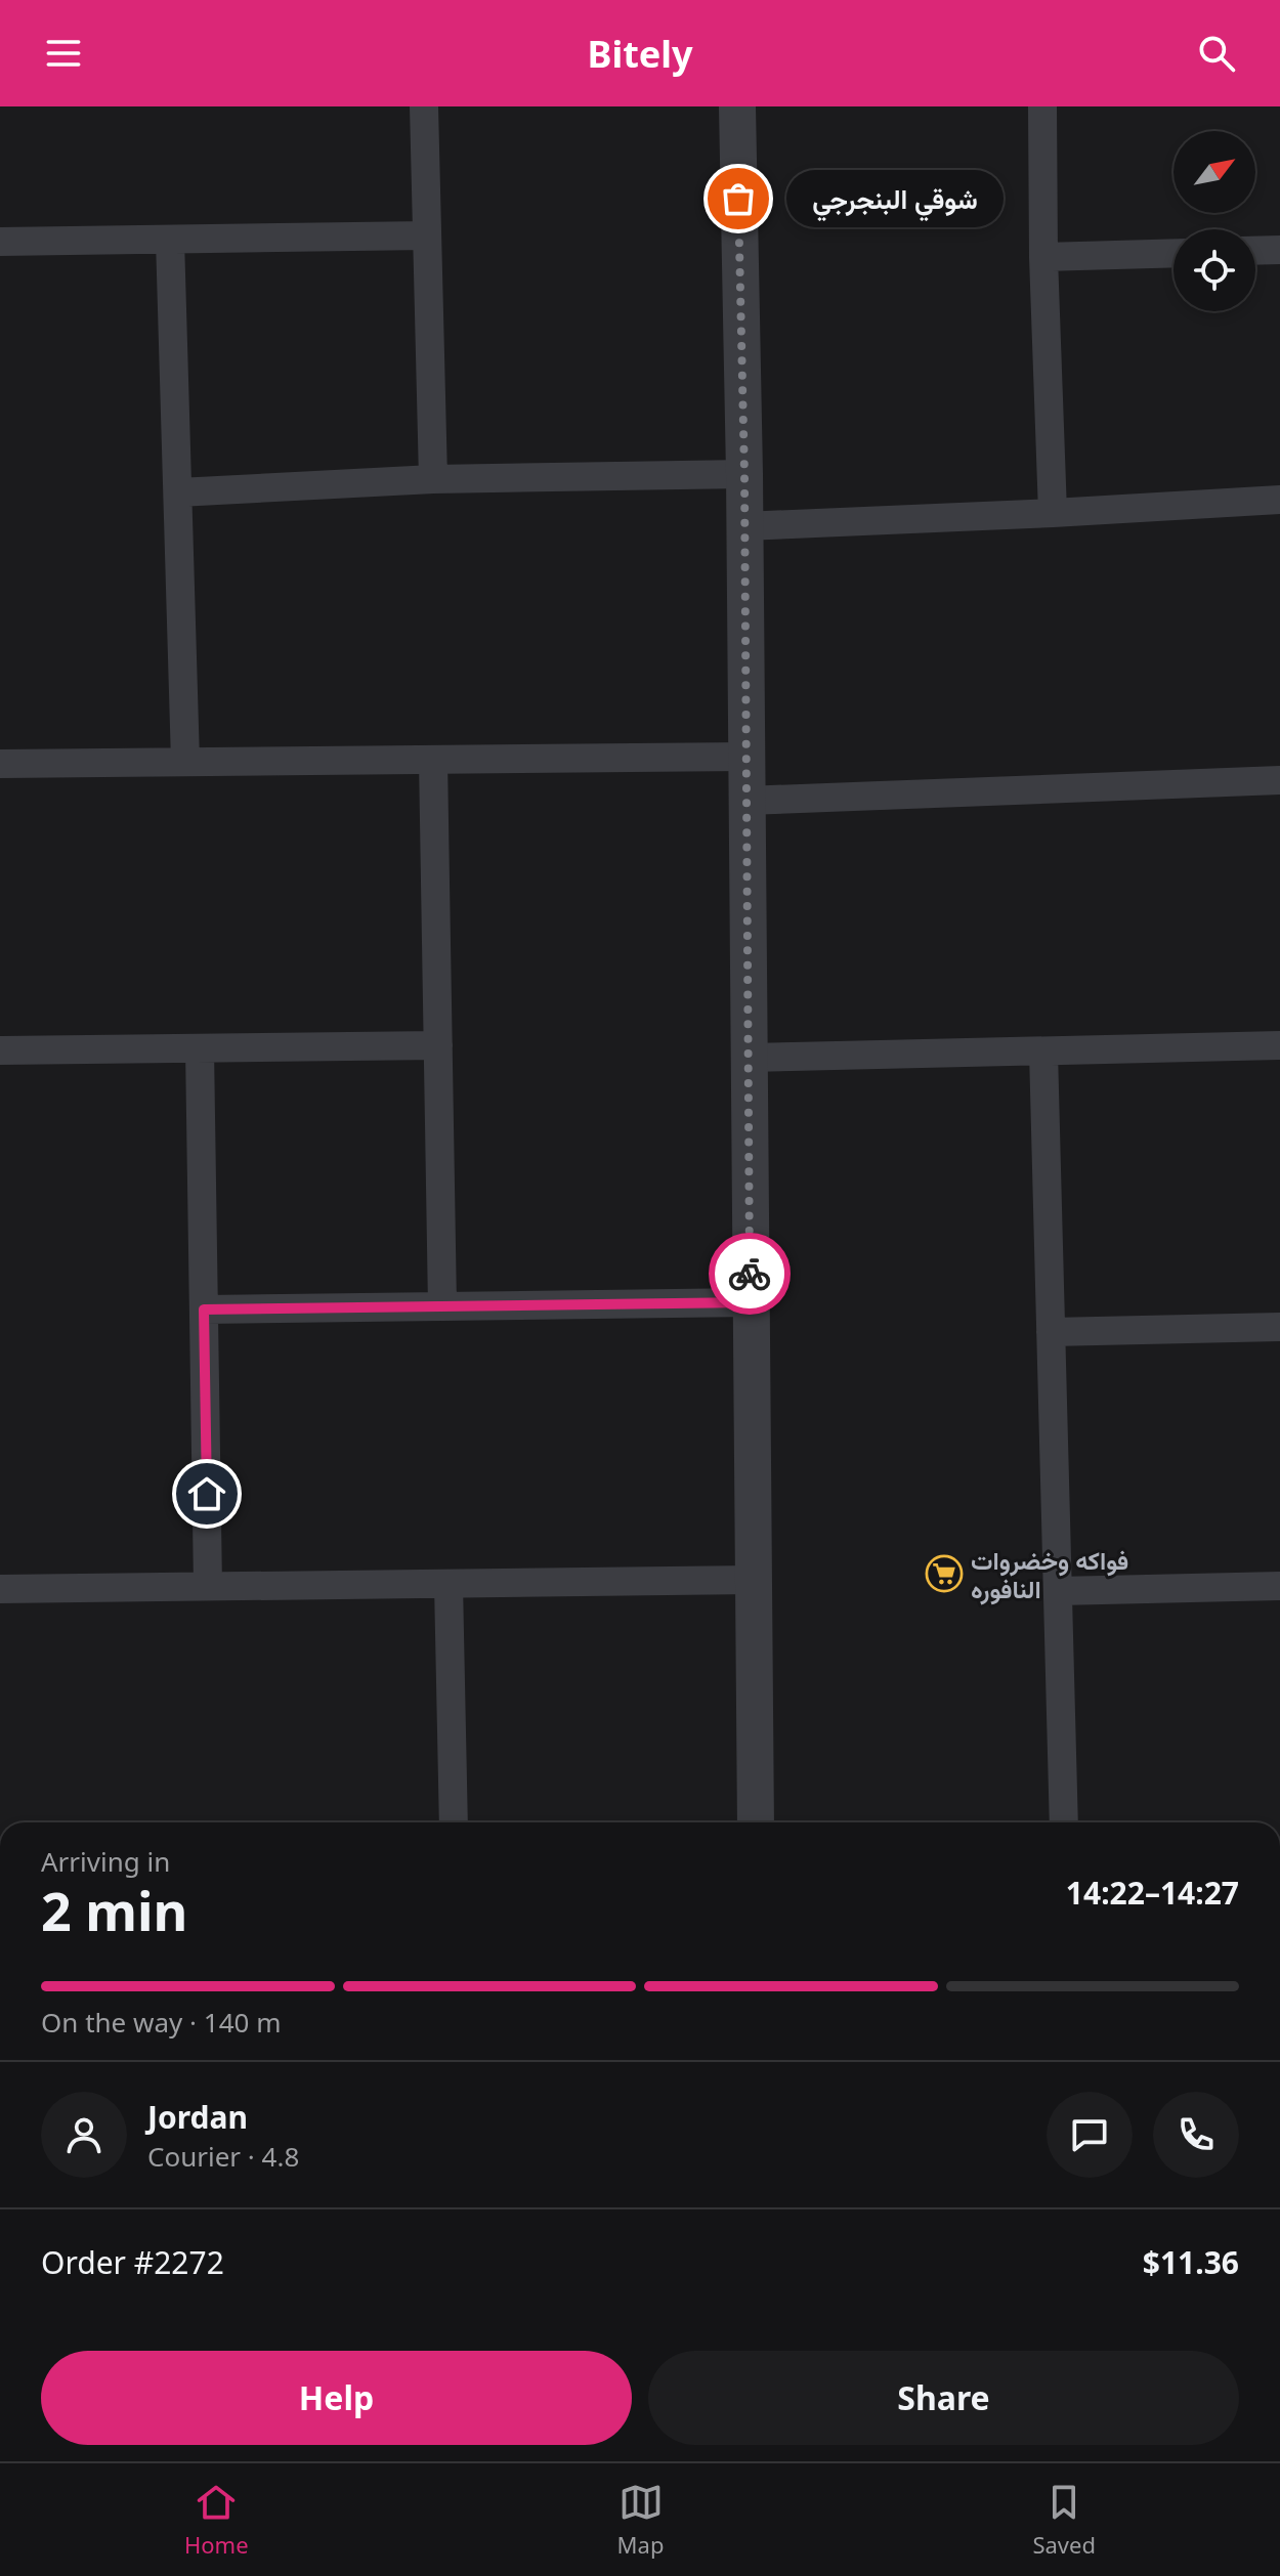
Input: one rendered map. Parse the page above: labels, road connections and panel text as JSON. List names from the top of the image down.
{
  "places": {
    "other": ["شوقي البنجرجي"],
    "supermarket": ["فواكه وخضروات النافوره"]
  },
  "north": "top right",
  "page": {
    "header": "Bitely",
    "bubble": "شوقي البنجرجي",
    "heading": ["2 min", "Arriving in", "14:22–14:27"],
    "panel": [
      "Jordan",
      "Courier · 4.8",
      "Order #2272",
      "$11.36"
    ],
    "bar": "On the way · 140 m",
    "buttons": ["Help", "Share"],
    "tabs": ["Home", "Map", "Saved"]
  }
}
